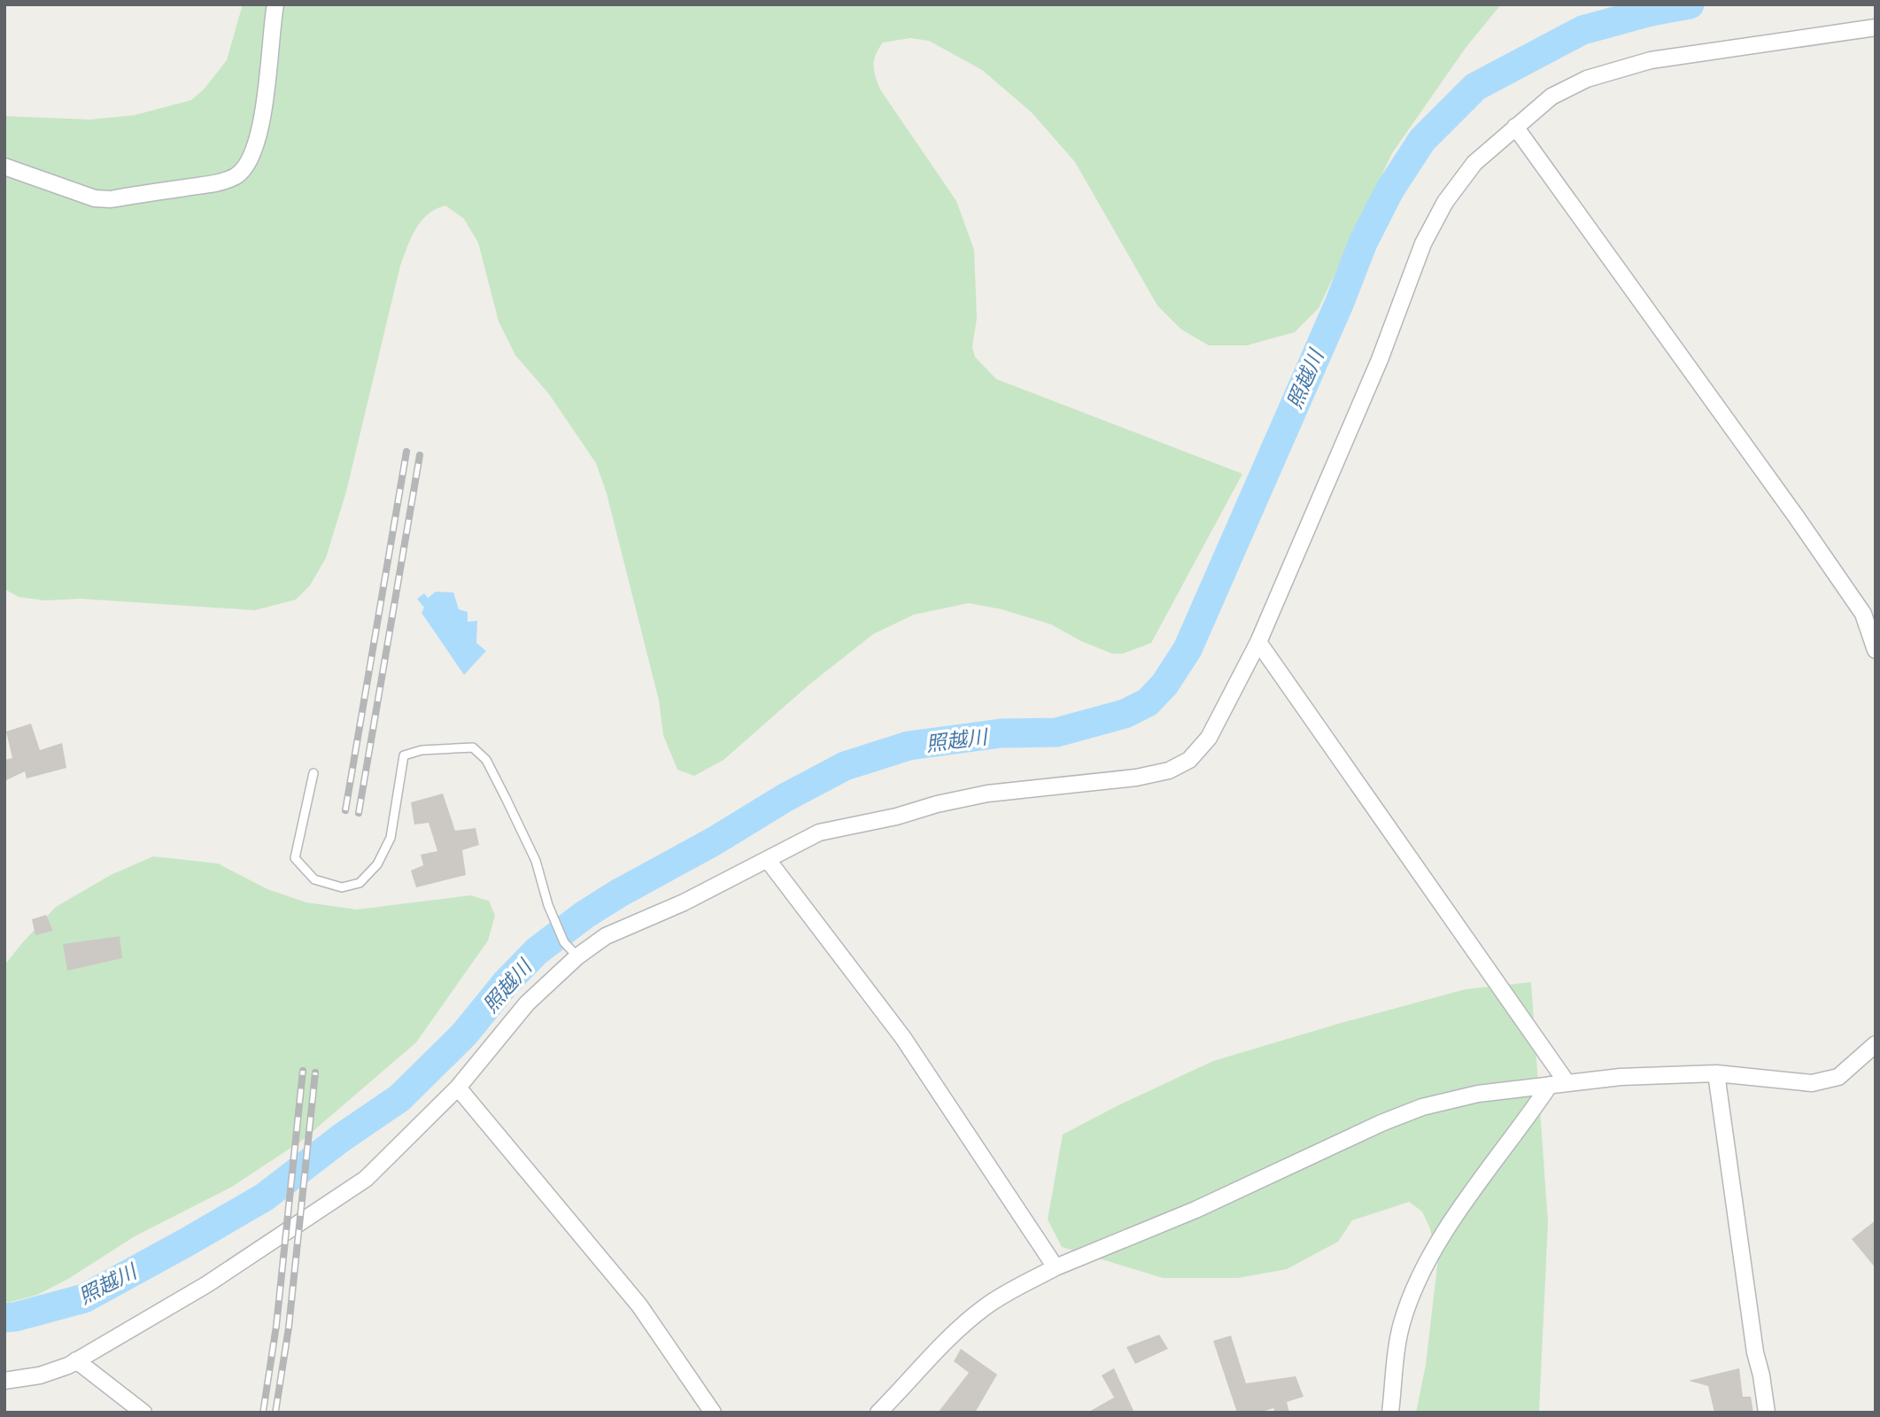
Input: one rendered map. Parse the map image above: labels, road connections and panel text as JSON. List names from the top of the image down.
{
  "water": ["照越川"]
}
